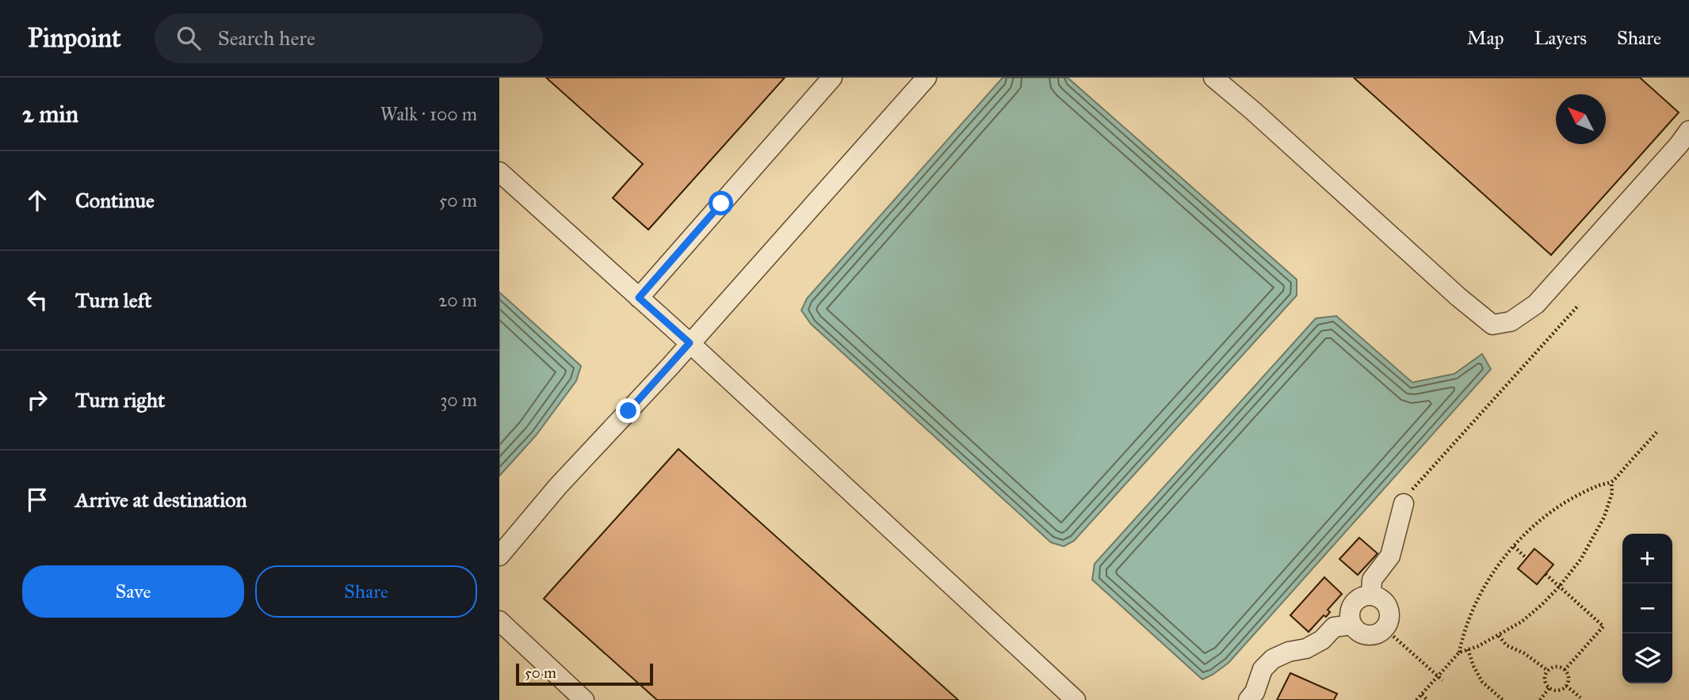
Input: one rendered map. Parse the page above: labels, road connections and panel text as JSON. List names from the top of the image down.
{
  "scale_bar": "50 m",
  "north": "top left",
  "page": {
    "header": "Pinpoint",
    "search": "Search here",
    "nav": ["Map", "Layers", "Share"],
    "heading": ["2 min", "Walk · 100 m"],
    "list": [
      ["Continue", "50 m"],
      ["Turn left", "20 m"],
      ["Turn right", "30 m"],
      "Arrive at destination"
    ],
    "map_buttons": ["+", "−"],
    "buttons": ["Save", "Share"],
    "scale": "50 m"
  }
}
